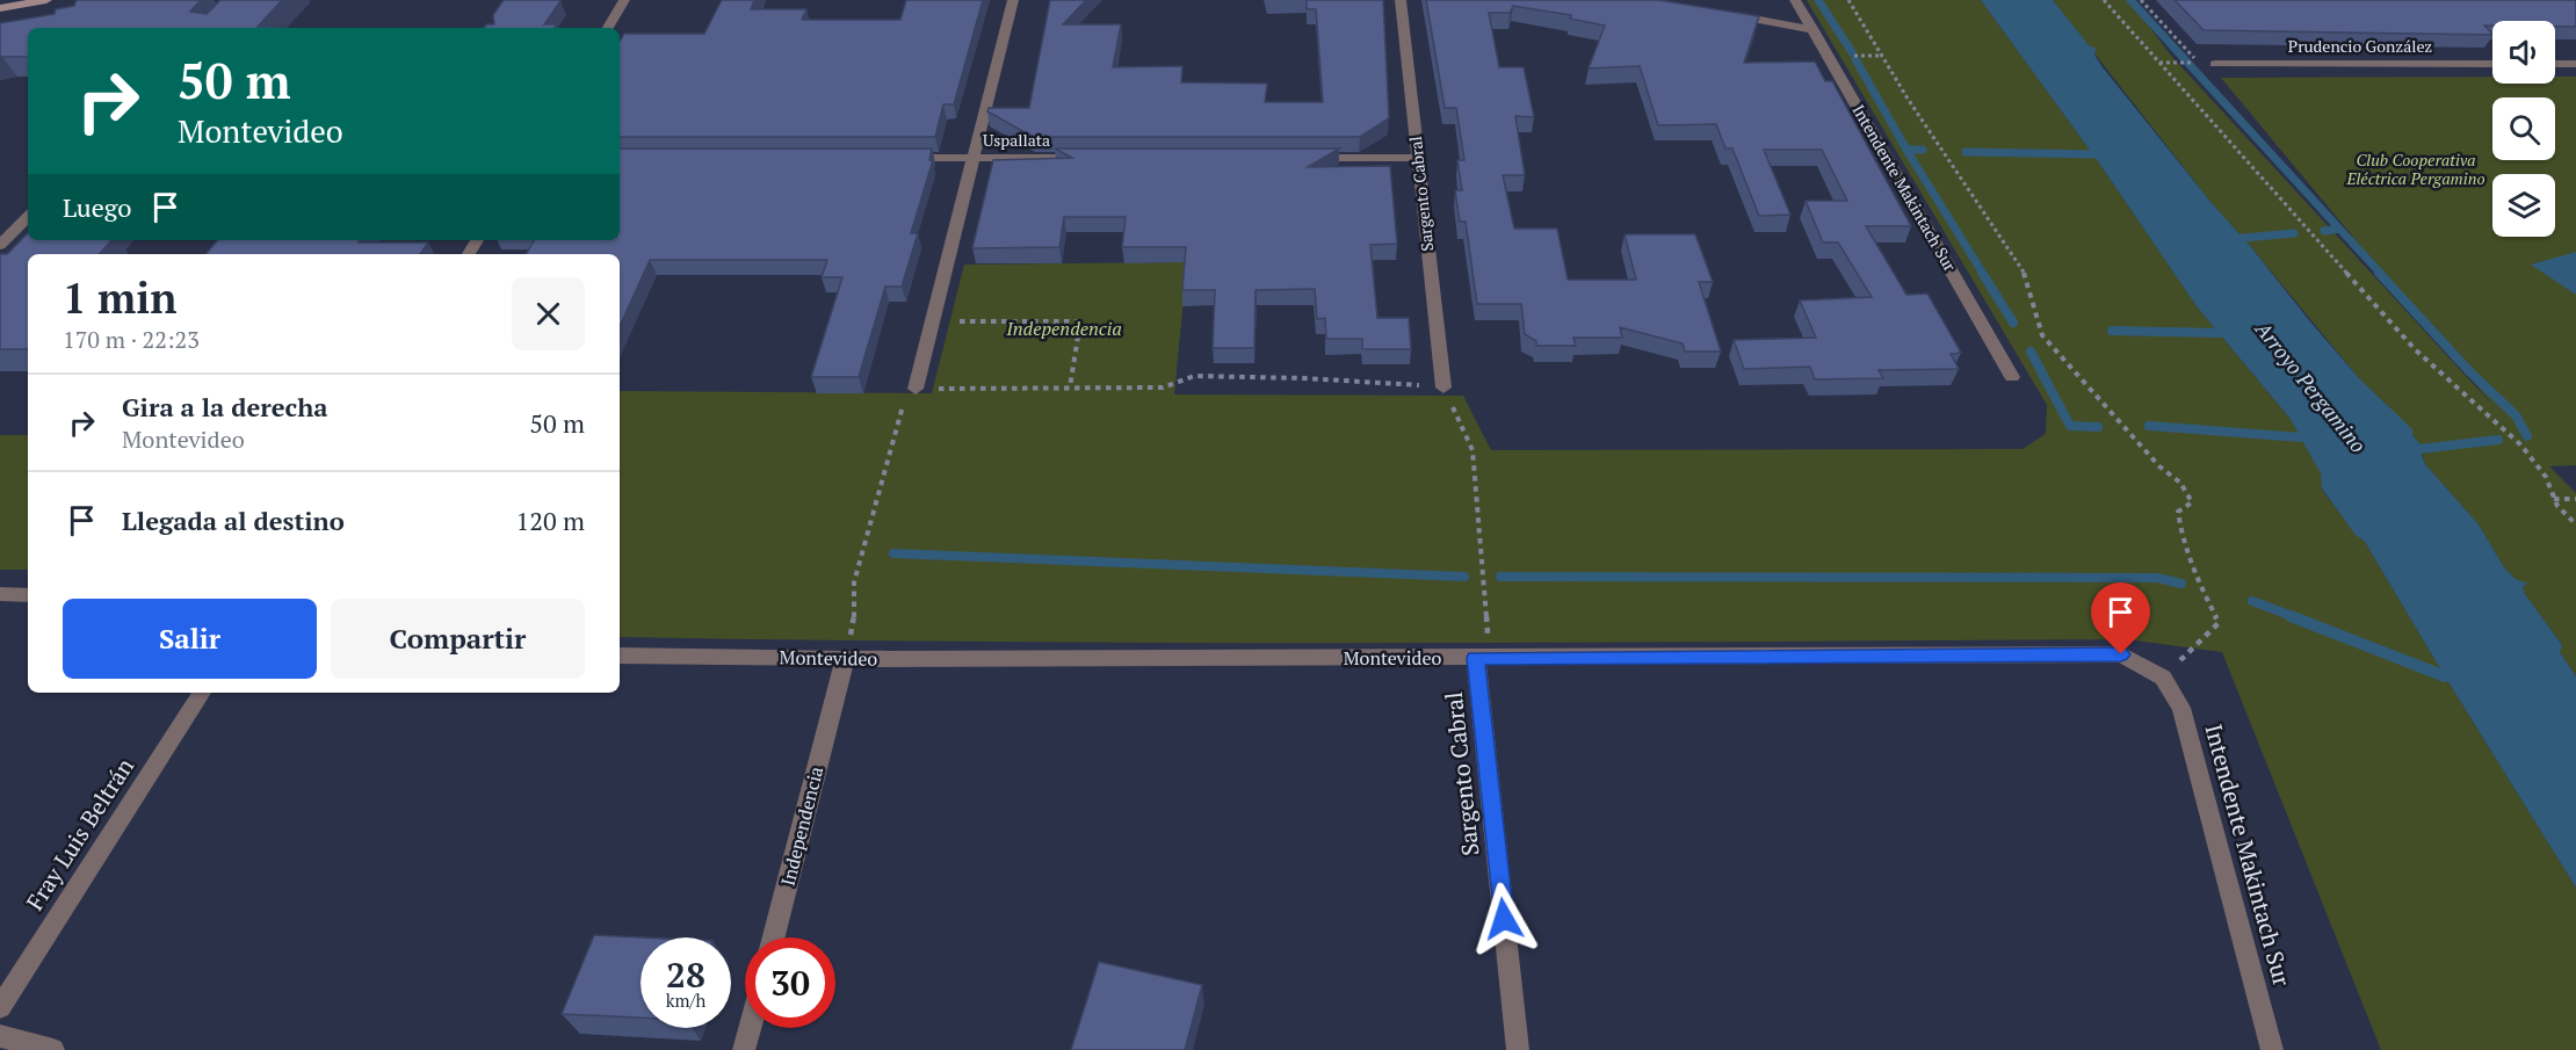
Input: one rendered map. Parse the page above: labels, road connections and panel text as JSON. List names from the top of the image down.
{
  "streets": {
    "street": [
      "Prudencio González",
      "Uspallata",
      "Intendente Makintach Sur",
      "Sargento Cabral",
      "Montevideo",
      "Independencia",
      "Fray Luis Beltrán"
    ]
  },
  "crossings": [
    ["Intendente Makintach Sur", "Montevideo"],
    ["Sargento Cabral", "Montevideo"],
    ["Montevideo", "Independencia"]
  ],
  "water": ["Arroyo Pergamino"],
  "parks": ["Club Cooperativa Eléctrica Pergamino", "Independencia"],
  "page": {
    "turn": ["50 m", "Montevideo"],
    "then": "Luego",
    "heading": ["1 min", "170 m · 22:23"],
    "list": [
      {
        "name": "Gira a la derecha",
        "note": "Montevideo",
        "value": "50 m"
      },
      {
        "name": "Llegada al destino",
        "value": "120 m"
      }
    ],
    "buttons": ["Salir", "Compartir"],
    "speed": "28 km/h",
    "limit": "30"
  }
}
